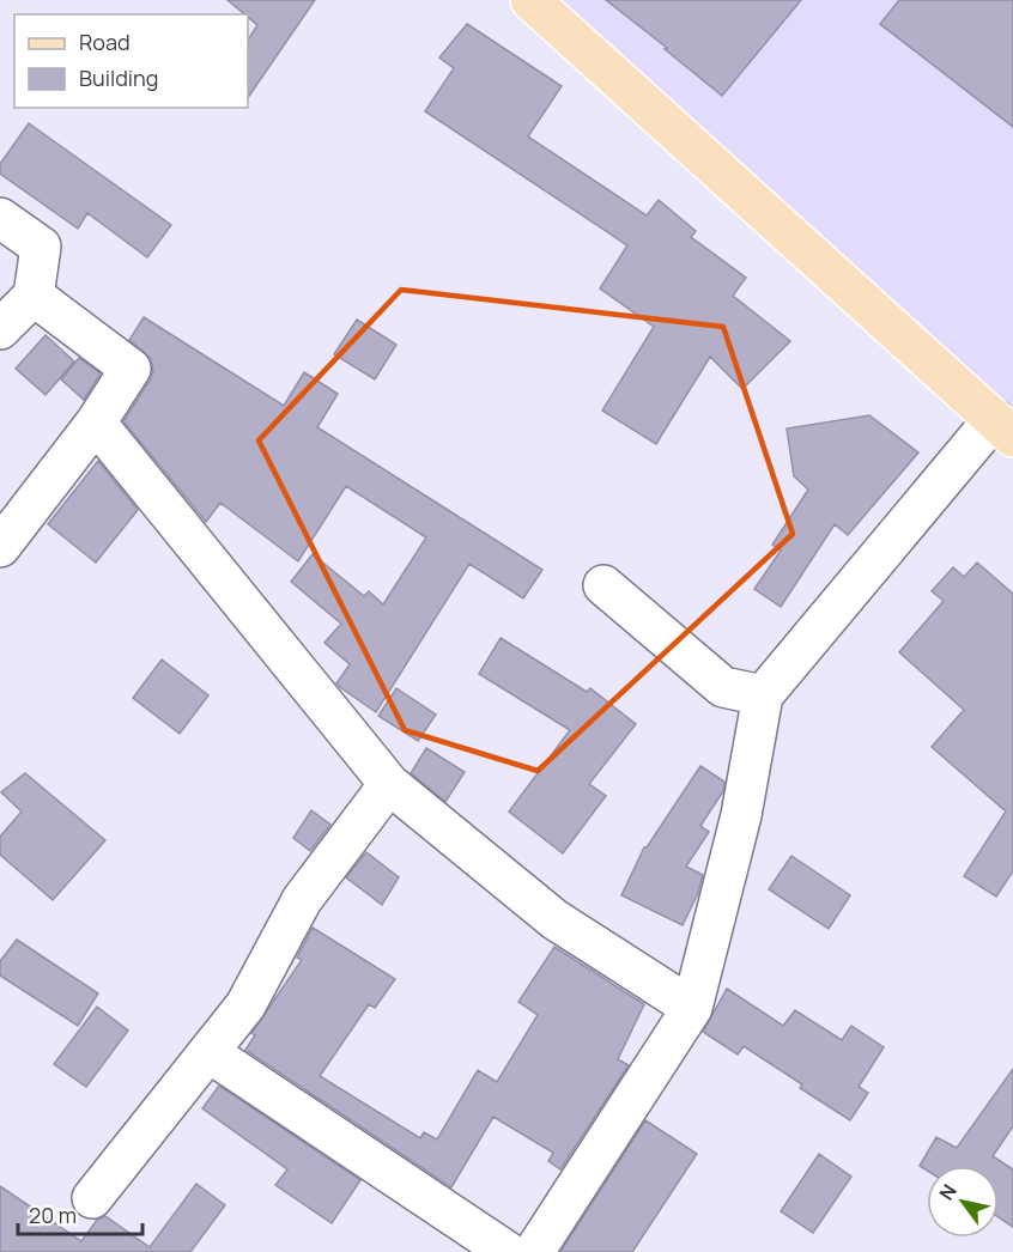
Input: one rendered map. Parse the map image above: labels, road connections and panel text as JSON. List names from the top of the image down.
{
  "legend": ["Road", "Building"],
  "scale_bar": "20 m",
  "north": "top left"
}
